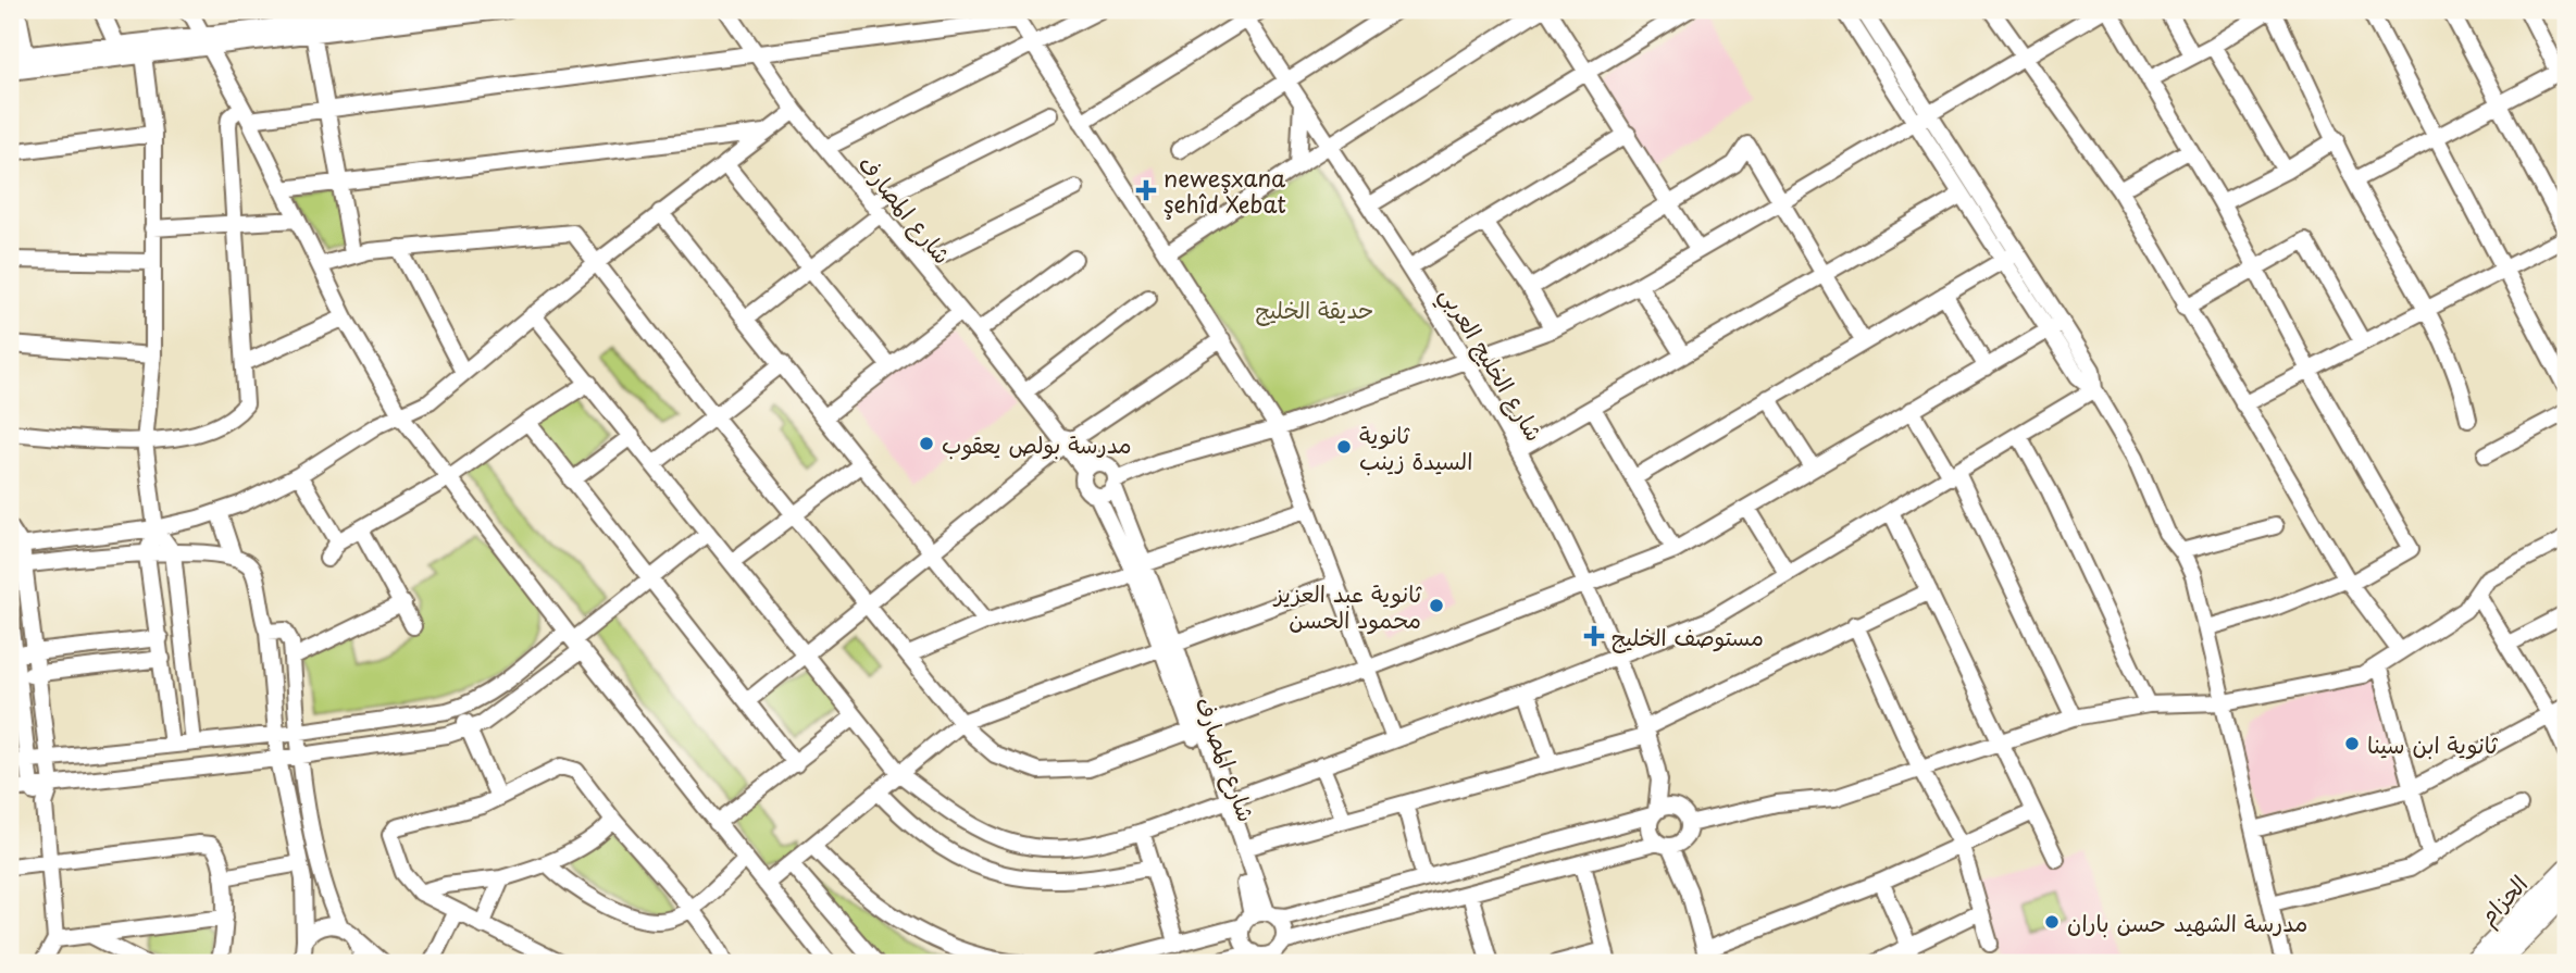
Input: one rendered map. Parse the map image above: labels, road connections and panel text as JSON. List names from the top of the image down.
{
  "streets": {
    "main road": ["الحزام"],
    "street": ["شارع المصارف", "شارع الخليج العربي"]
  },
  "parks": ["حديقة الخليج"],
  "places": {
    "health": ["neweşxana şehîd Xebat", "مستوصف الخليج"],
    "other": [
      "مدرسة بولص يعقوب",
      "ثانوية السيدة زينب",
      "ثانوية عبد العزيز محمود الحسن",
      "ثانوية ابن سينا",
      "مدرسة الشهيد حسن باران"
    ]
  }
}
